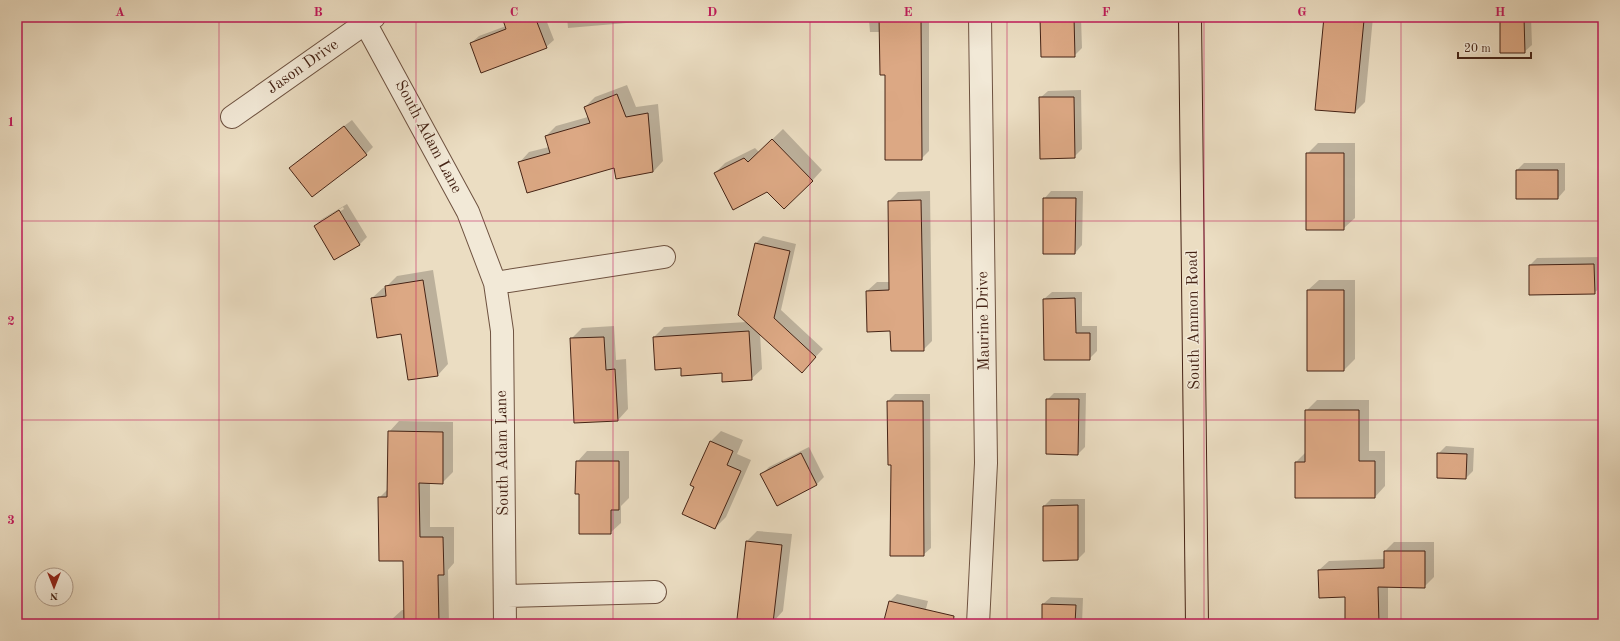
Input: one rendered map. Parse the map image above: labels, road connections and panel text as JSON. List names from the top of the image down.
{
  "streets": {
    "main road": ["South Ammon Road"],
    "street": ["Jason Drive", "South Adam Lane", "Maurine Drive"]
  },
  "crossings": [
    ["Jason Drive", "South Adam Lane"]
  ],
  "scale_bar": "20 m",
  "north": "bottom",
  "grid": {
    "columns": [
      "A",
      "B",
      "C",
      "D",
      "E",
      "F",
      "G",
      "H"
    ],
    "rows": ["1", "2", "3"]
  }
}
